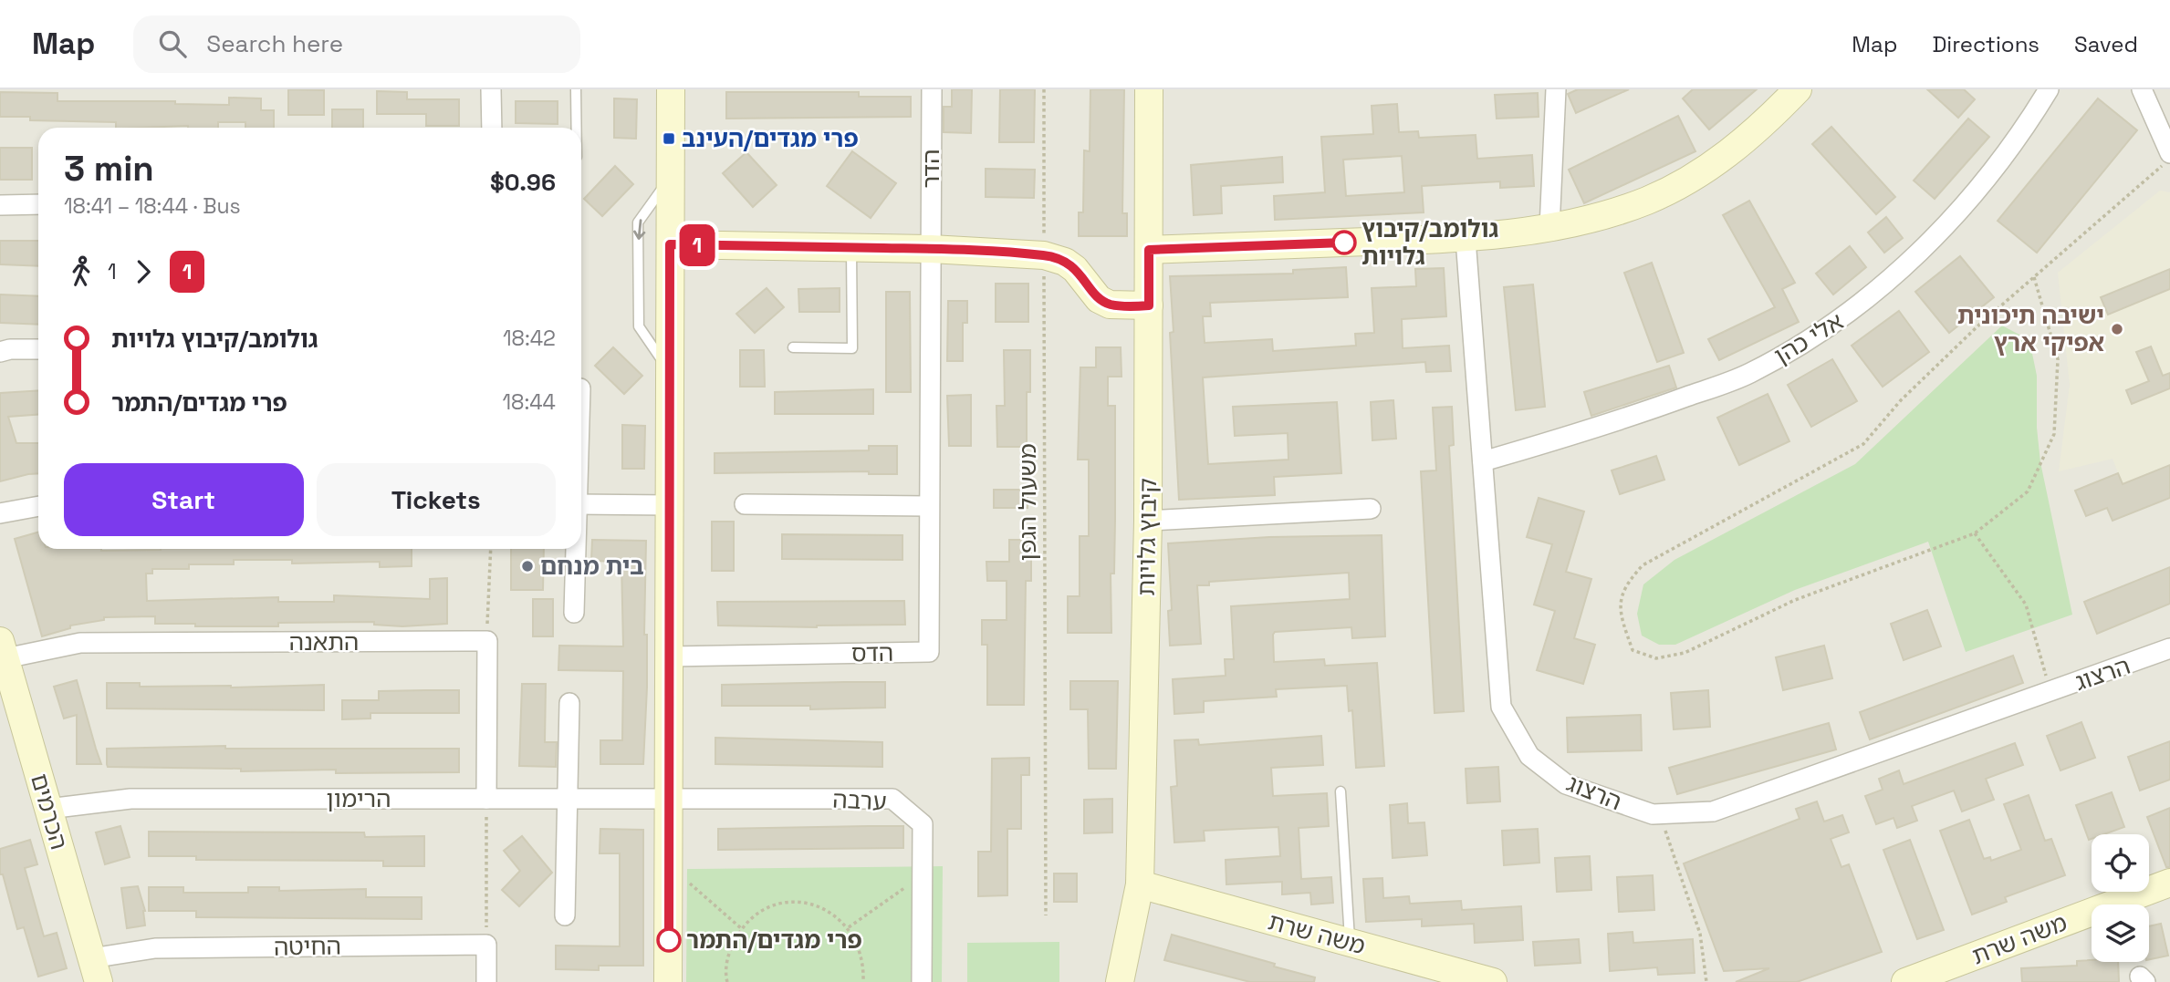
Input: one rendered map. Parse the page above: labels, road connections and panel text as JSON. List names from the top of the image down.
{
  "streets": {
    "street": [
      "הדר",
      "אלי כהן",
      "קיבוץ גלויות",
      "התאנה",
      "הדס",
      "הרצוג",
      "הרימון",
      "ערבה",
      "הכרמים",
      "משה שרת",
      "החיטה"
    ],
    "path": ["משעול הגפן"]
  },
  "crossings": [
    ["הדר", "הדס"],
    ["אלי כהן", "הרצוג"],
    ["קיבוץ גלויות", "משה שרת"],
    ["התאנה", "הכרמים"],
    ["הרימון", "ערבה"],
    ["הרימון", "הכרמים"],
    ["הכרמים", "החיטה"]
  ],
  "places": {
    "transit": ["פרי מגדים/העינב"],
    "other": [
      "גולומב/קיבוץ גלויות",
      "ישיבה תיכונית אפיקי ארץ",
      "בית מנחם",
      "פרי מגדים/התמר"
    ]
  },
  "lines": ["bus line 1"],
  "page": {
    "header": "Map",
    "search": "Search here",
    "nav": ["Map", "Directions", "Saved"],
    "on_map": "1",
    "heading": ["3 min", "18:41 – 18:44 · Bus", "$0.96"],
    "legs": ["1", "1"],
    "list": [
      {
        "name": "גולומב/קיבוץ גלויות",
        "value": "18:42"
      },
      {
        "name": "פרי מגדים/התמר",
        "value": "18:44"
      }
    ],
    "buttons": ["Start", "Tickets"]
  }
}
